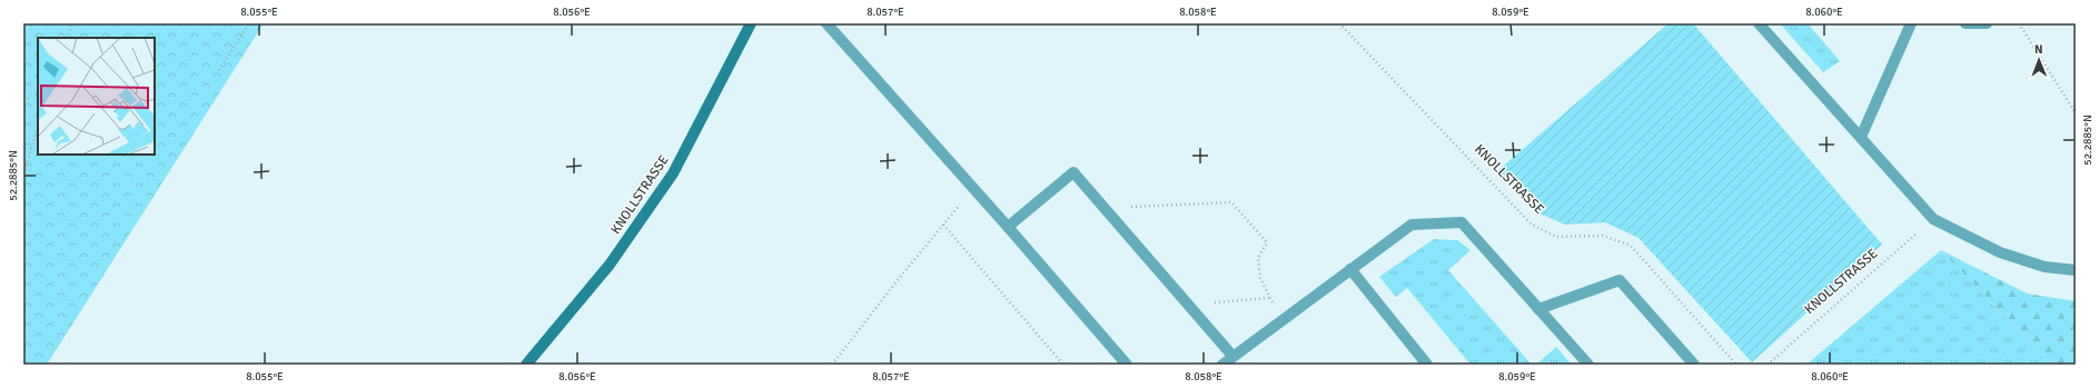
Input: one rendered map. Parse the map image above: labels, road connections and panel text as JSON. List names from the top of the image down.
{
  "streets": {
    "street": ["KNOLLSTRASSE"]
  },
  "north": "top",
  "coordinates": [
    "8.055°E",
    "8.056°E",
    "8.057°E",
    "8.058°E",
    "8.059°E",
    "8.060°E",
    "52.2885°N"
  ]
}
